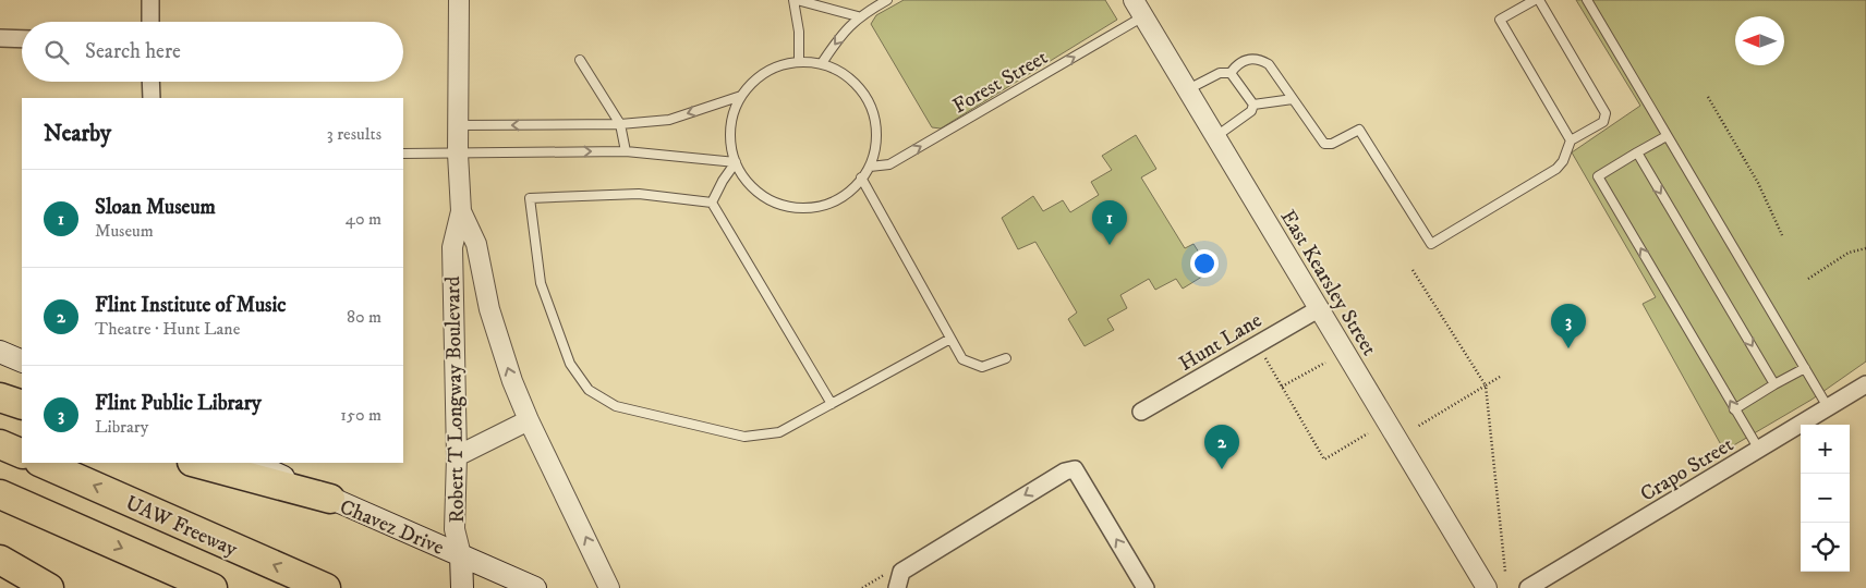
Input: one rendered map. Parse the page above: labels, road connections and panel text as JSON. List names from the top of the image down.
{
  "streets": {
    "highway": ["UAW Freeway"],
    "main road": ["Robert T Longway Boulevard", "Chavez Drive"],
    "street": ["East Kearsley Street", "Hunt Lane", "Crapo Street"],
    "lane": ["Forest Street"]
  },
  "crossings": [
    ["Forest Street", "East Kearsley Street"],
    ["East Kearsley Street", "Hunt Lane"],
    ["Robert T Longway Boulevard", "Chavez Drive"]
  ],
  "one_way": ["Forest Street"],
  "north": "left",
  "page": {
    "search": "Search here",
    "heading": ["Nearby", "3 results"],
    "list": [
      {
        "mark": "1",
        "name": "Sloan Museum",
        "note": "Museum",
        "value": "40 m"
      },
      {
        "mark": "2",
        "name": "Flint Institute of Music",
        "note": "Theatre · Hunt Lane",
        "value": "80 m"
      },
      {
        "mark": "3",
        "name": "Flint Public Library",
        "note": "Library",
        "value": "150 m"
      }
    ],
    "pins": ["1", "3", "2"],
    "map_buttons": ["+", "−"]
  }
}
